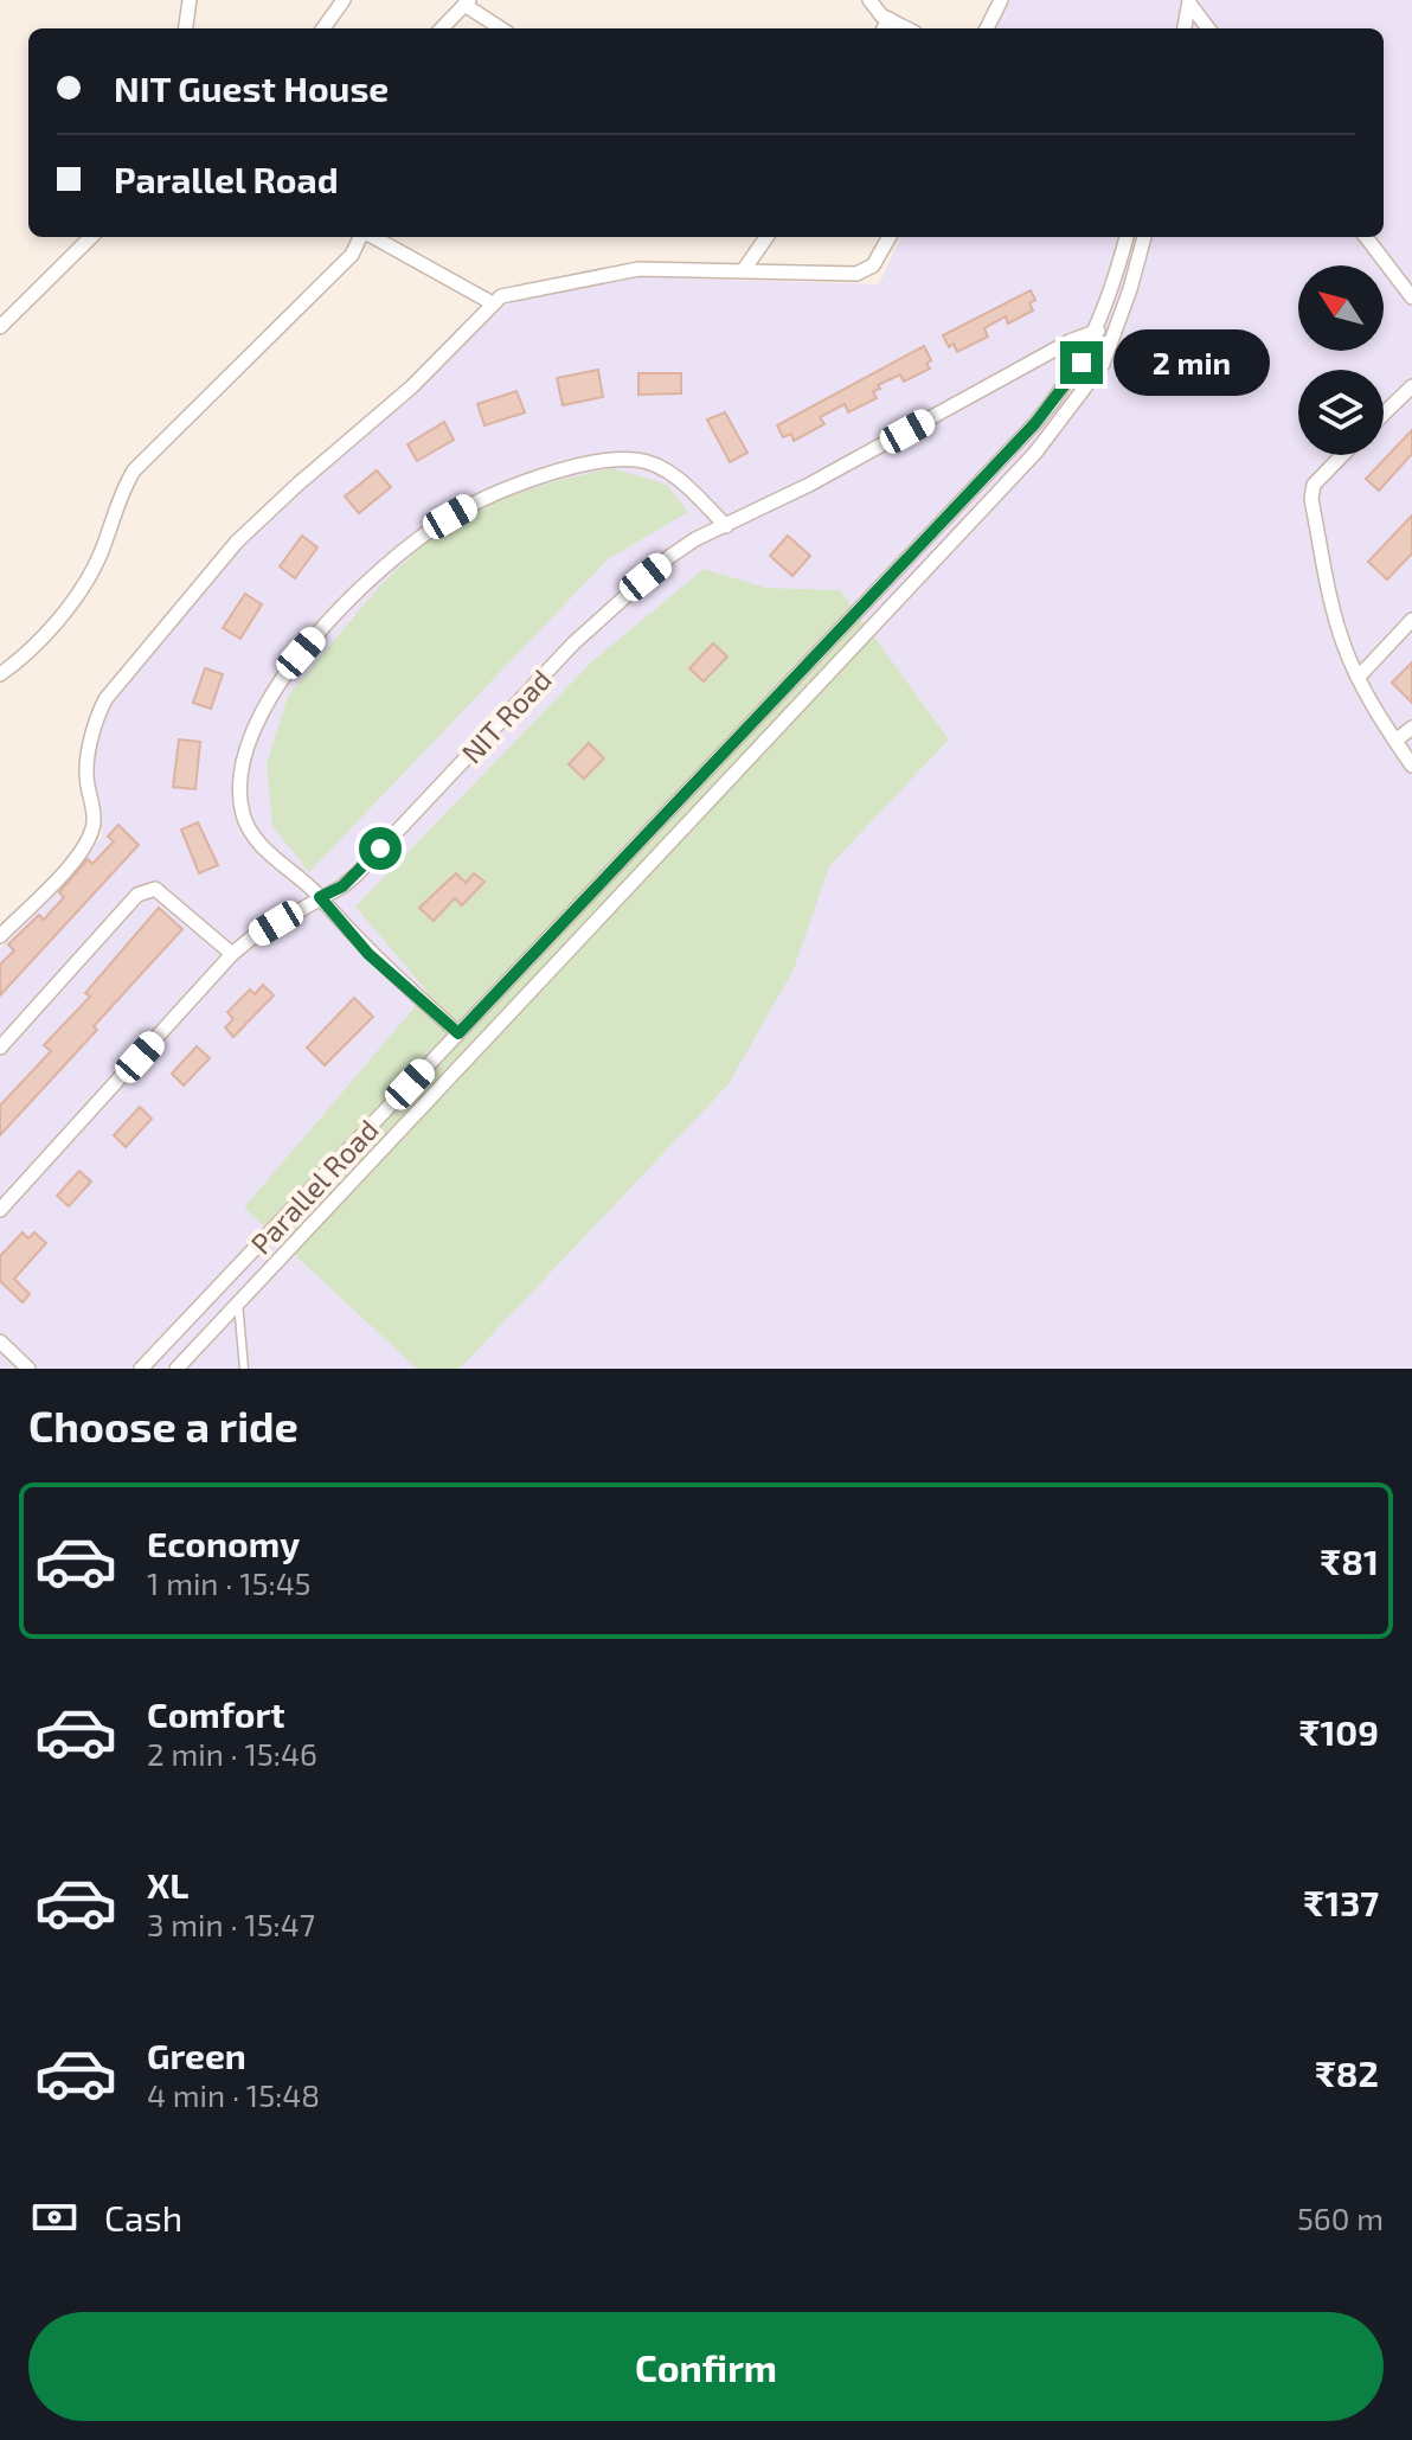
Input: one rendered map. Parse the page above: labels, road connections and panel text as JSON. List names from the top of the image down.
{
  "streets": {
    "street": ["NIT Road", "Parallel Road"]
  },
  "crossings": [
    ["NIT Road", "Parallel Road"]
  ],
  "north": "top left",
  "page": {
    "banner": ["NIT Guest House", "Parallel Road"],
    "bubble": "2 min",
    "heading": "Choose a ride",
    "list": [
      {
        "name": "Economy",
        "note": "1 min · 15:45",
        "value": "₹81"
      },
      {
        "name": "Comfort",
        "note": "2 min · 15:46",
        "value": "₹109"
      },
      {
        "name": "XL",
        "note": "3 min · 15:47",
        "value": "₹137"
      },
      {
        "name": "Green",
        "note": "4 min · 15:48",
        "value": "₹82"
      }
    ],
    "pay": ["Cash", "560 m"],
    "buttons": "Confirm"
  }
}
